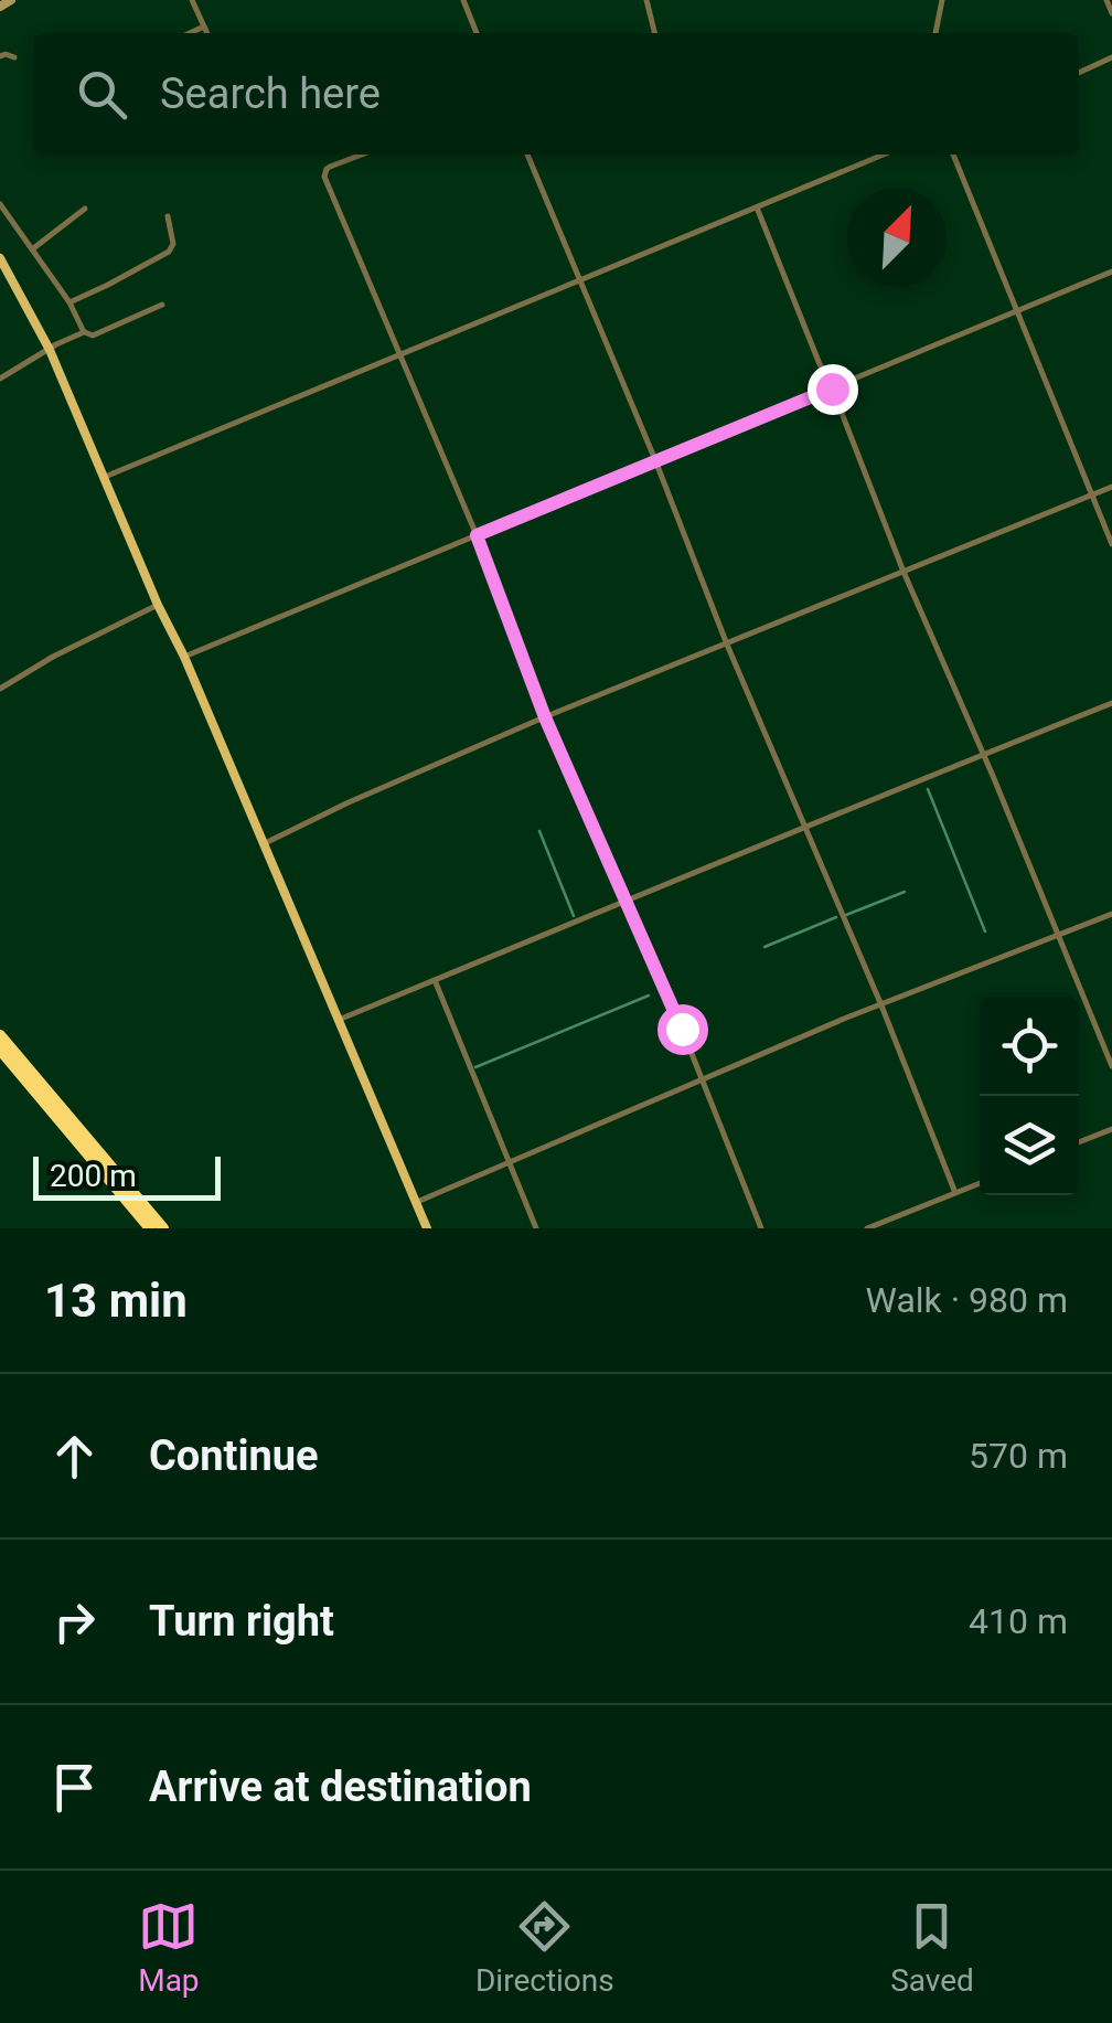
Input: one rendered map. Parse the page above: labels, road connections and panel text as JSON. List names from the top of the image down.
{
  "scale_bar": "200 m",
  "north": "top right",
  "page": {
    "search": "Search here",
    "scale": "200 m",
    "heading": ["13 min", "Walk · 980 m"],
    "list": [
      ["Continue", "570 m"],
      ["Turn right", "410 m"],
      "Arrive at destination"
    ],
    "nav": ["Map", "Directions", "Saved"]
  }
}
